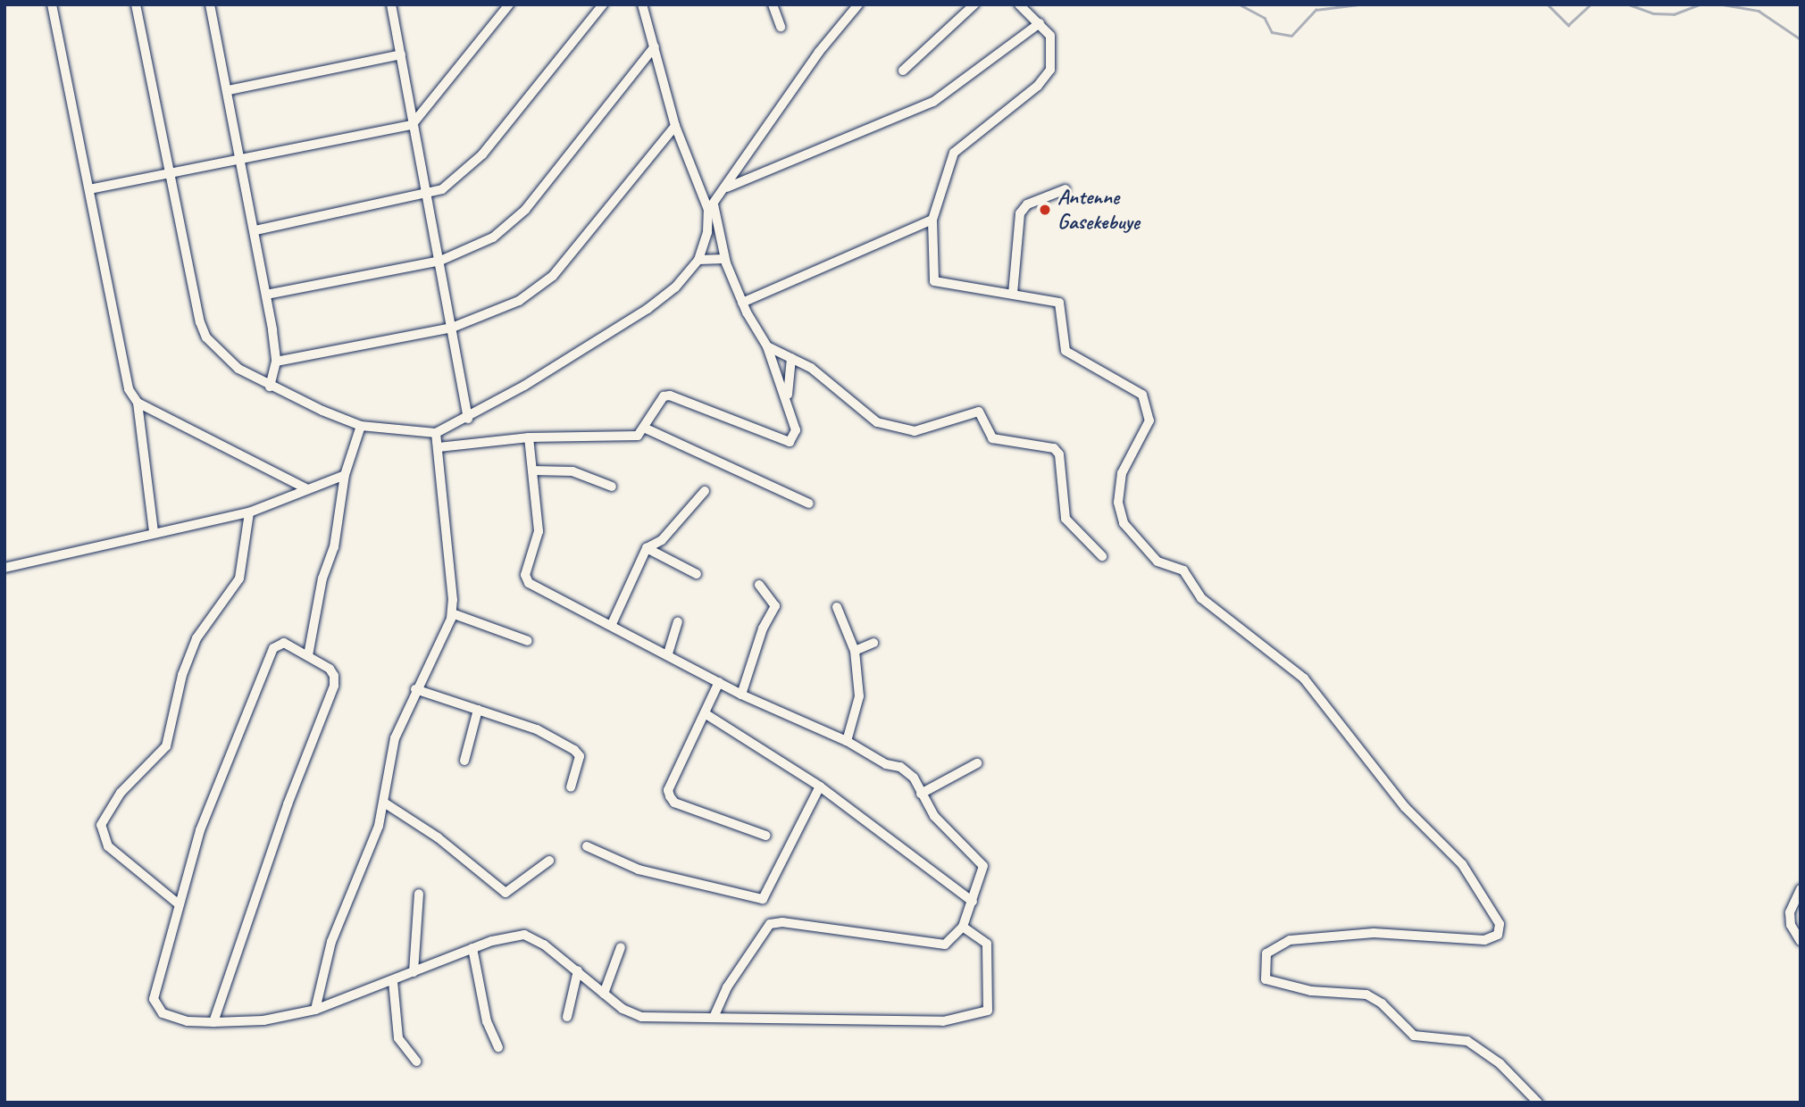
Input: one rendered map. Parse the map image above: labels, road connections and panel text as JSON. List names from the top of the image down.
{
  "places": ["Antenne Gasekebuye"]
}
